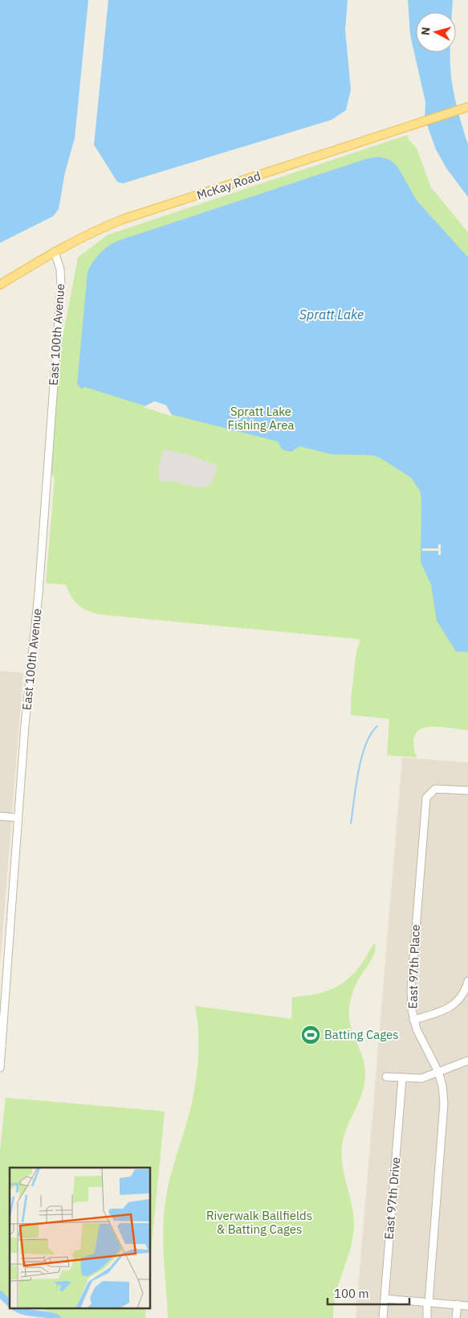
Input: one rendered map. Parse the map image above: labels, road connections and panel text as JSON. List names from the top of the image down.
{
  "streets": {
    "main road": ["McKay Road"],
    "street": ["East 100th Avenue", "East 97th Place", "East 97th Drive"]
  },
  "crossings": [
    ["McKay Road", "East 100th Avenue"]
  ],
  "water": ["Spratt Lake"],
  "parks": ["Spratt Lake Fishing Area", "Riverwalk Ballfields & Batting Cages"],
  "places": {
    "sports": ["Batting Cages"]
  },
  "scale_bar": "100 m",
  "north": "left"
}
